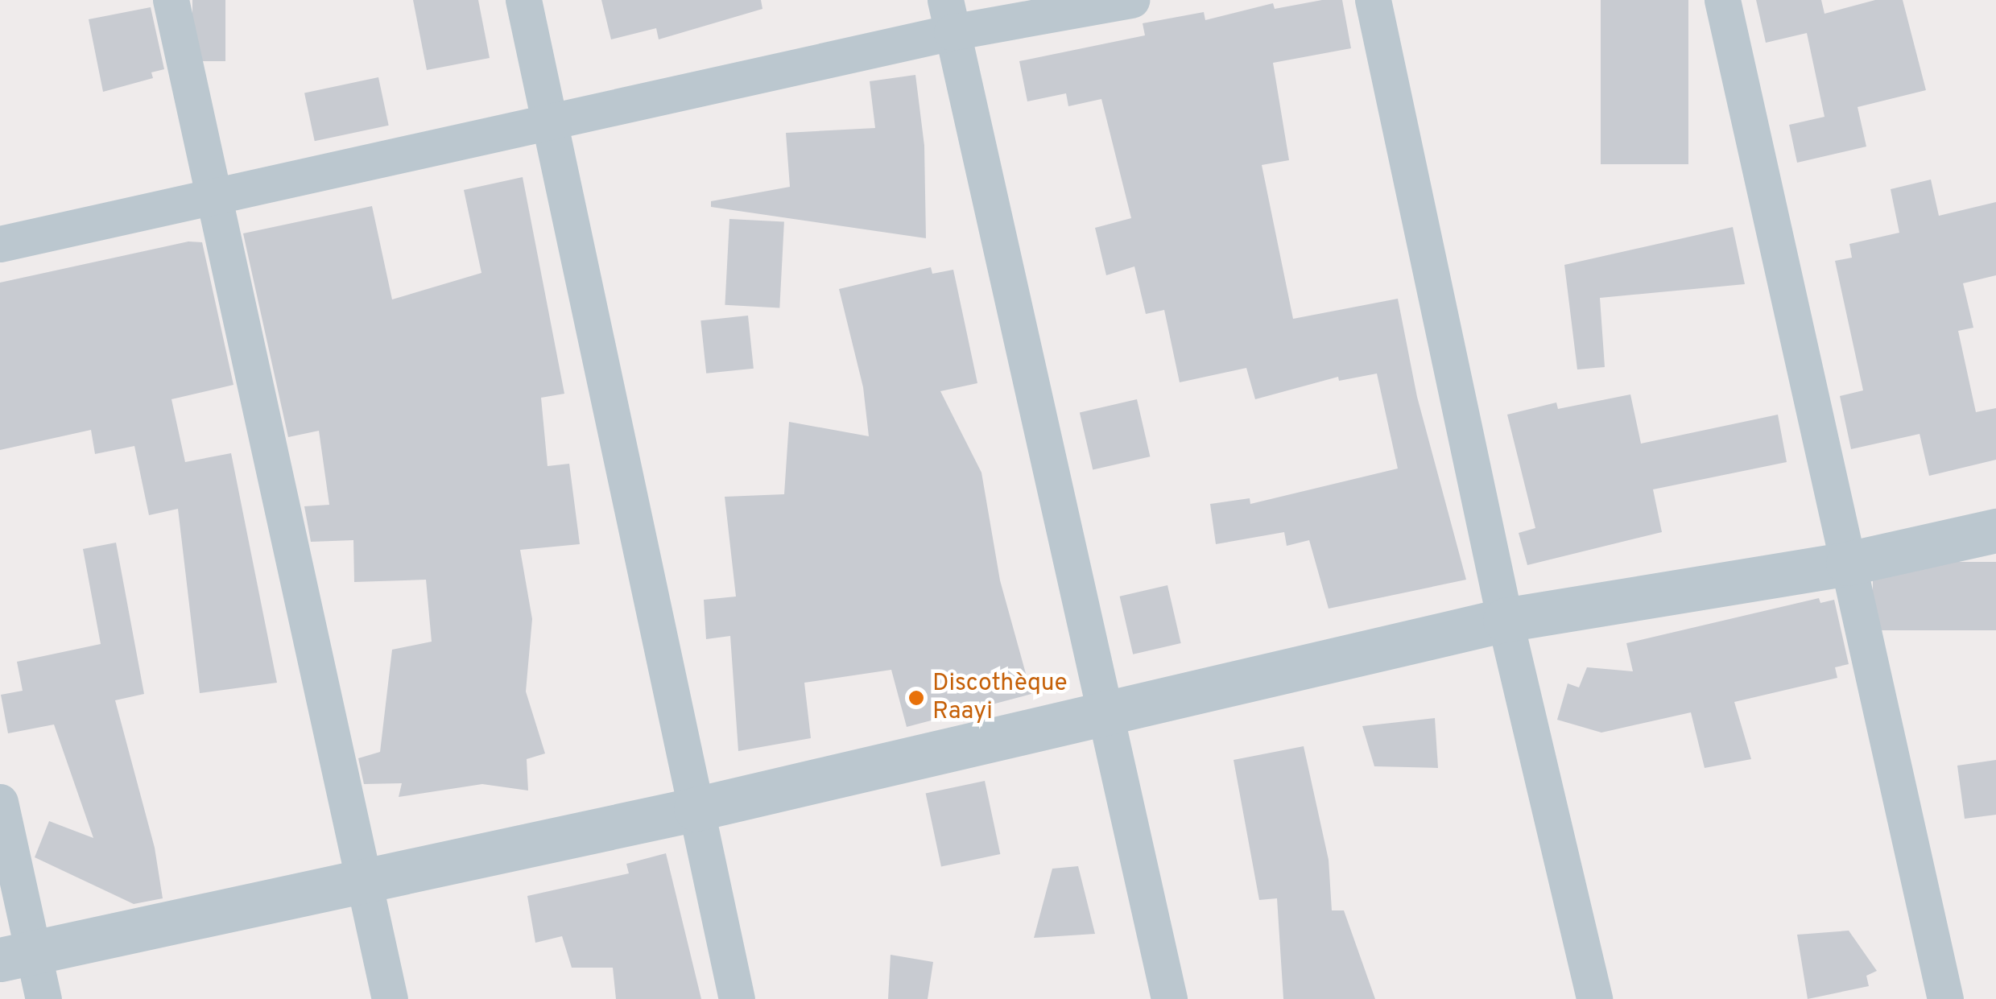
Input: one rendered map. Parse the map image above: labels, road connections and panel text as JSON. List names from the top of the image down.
{
  "places": ["Discothèque Raayi"]
}
